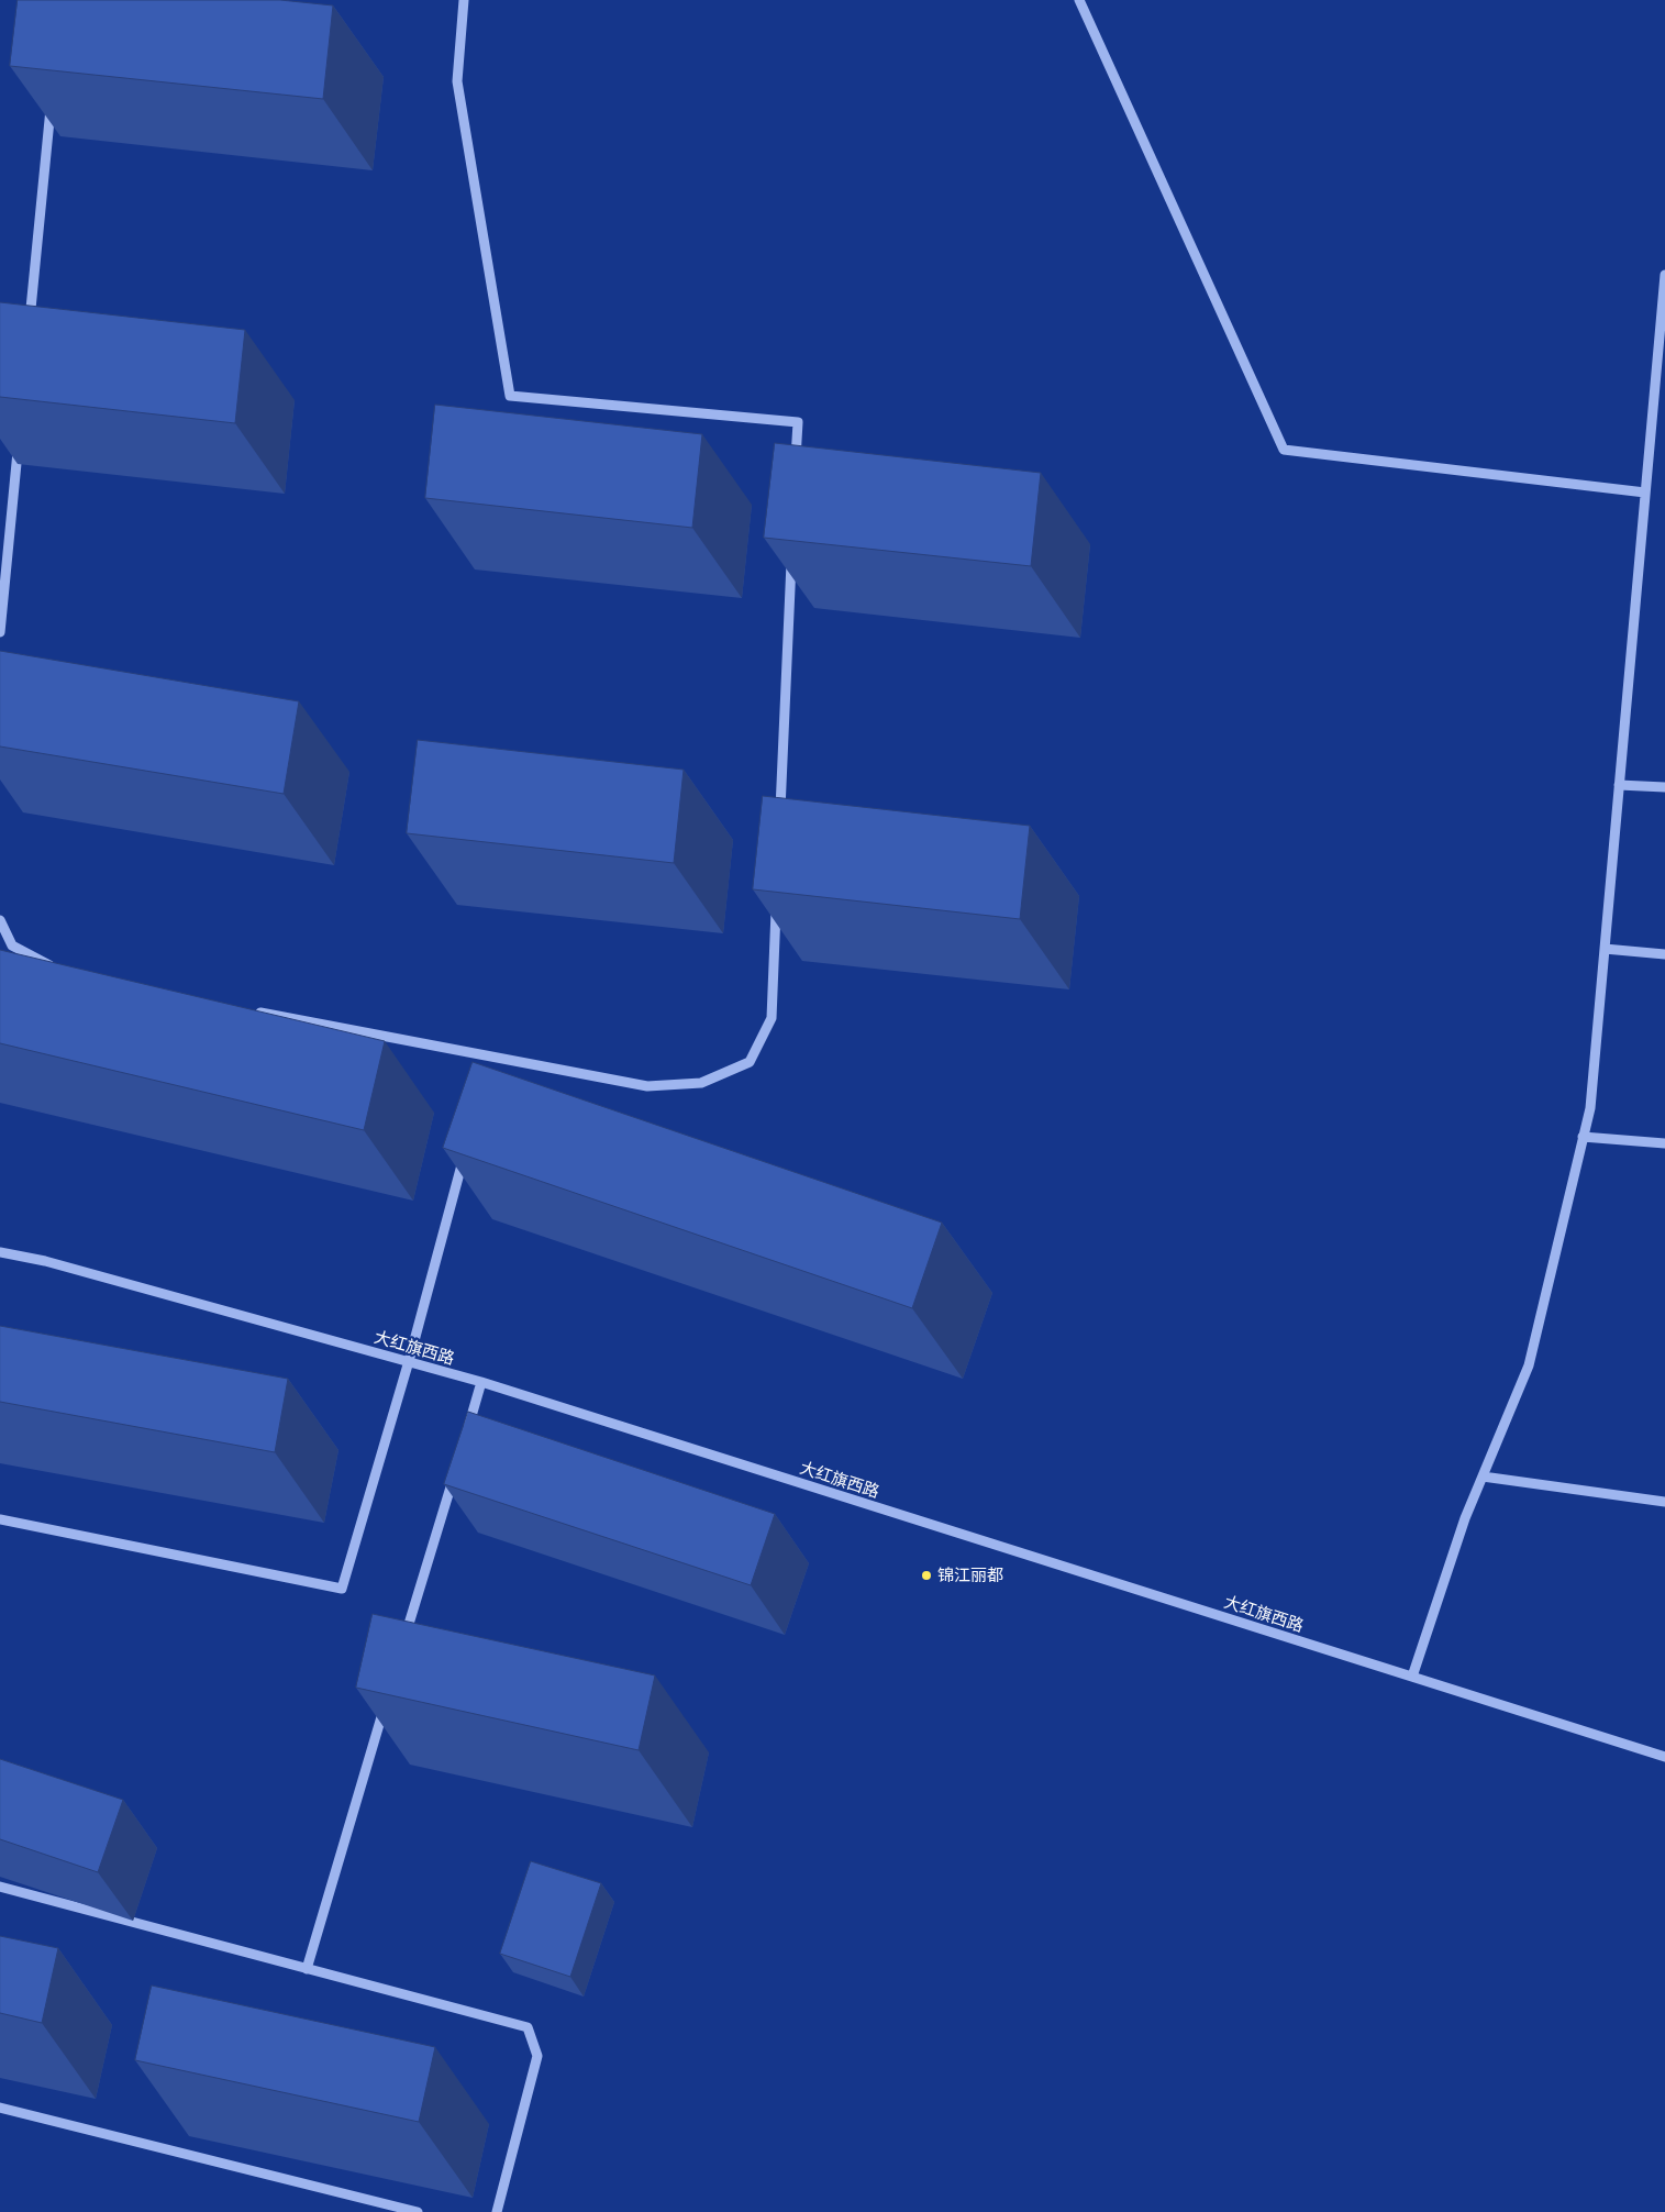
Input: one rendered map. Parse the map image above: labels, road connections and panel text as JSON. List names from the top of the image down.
{
  "streets": {
    "street": ["大红旗西路"]
  },
  "places": ["锦江丽都"]
}
